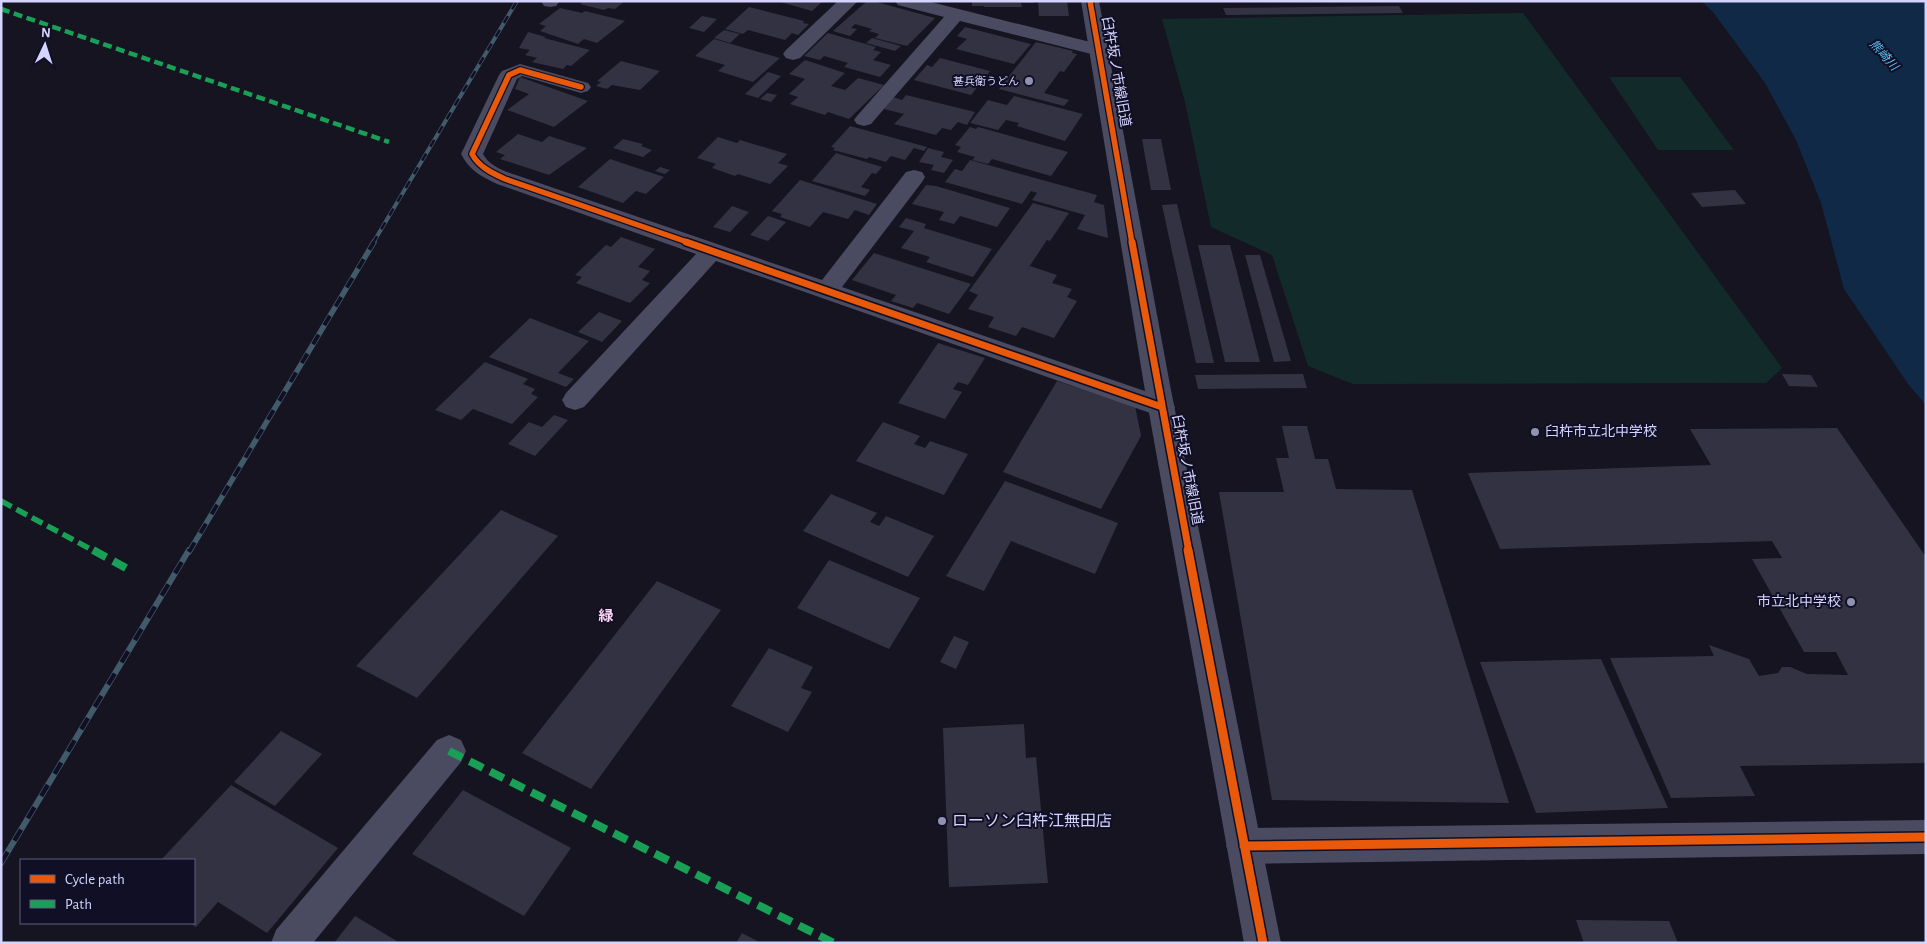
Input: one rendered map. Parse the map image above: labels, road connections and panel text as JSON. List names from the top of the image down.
{
  "streets": {
    "street": ["臼杵坂ノ市線旧道"]
  },
  "districts": ["緑"],
  "water": ["熊崎川"],
  "places": [
    "甚兵衛うどん",
    "臼杵市立北中学校",
    "市立北中学校",
    "ローソン臼杵江無田店"
  ],
  "legend": ["Cycle path", "Path"],
  "north": "top"
}
